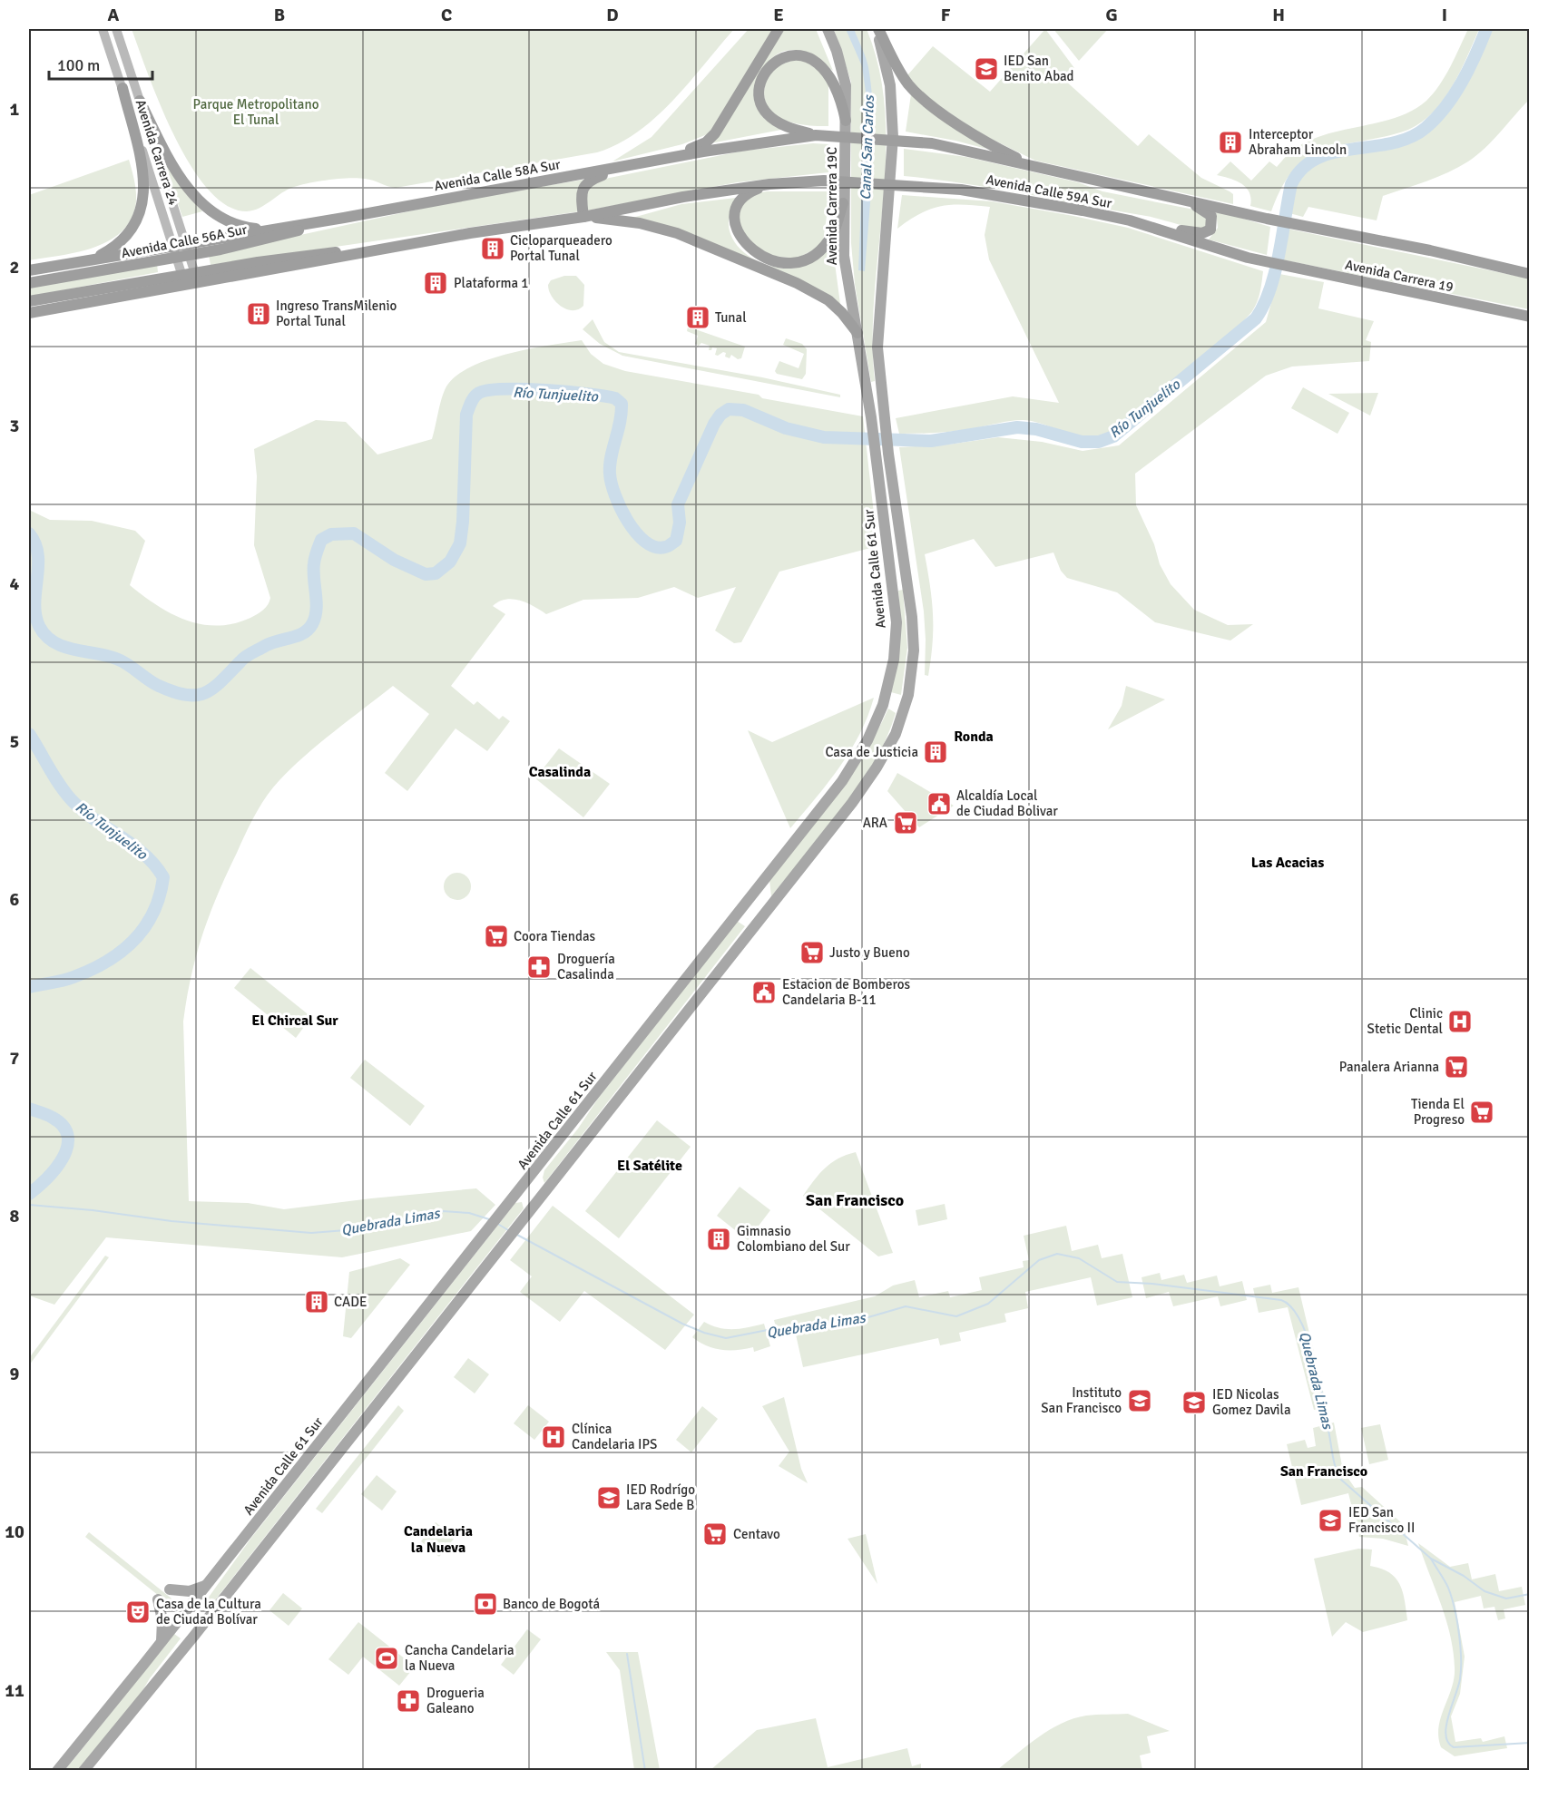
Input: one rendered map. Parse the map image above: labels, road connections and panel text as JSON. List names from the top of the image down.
{
  "streets": {
    "highway": [
      "Avenida Calle 58A Sur",
      "Avenida Calle 59A Sur",
      "Avenida Calle 56A Sur",
      "Avenida Carrera 19"
    ],
    "main road": ["Avenida Carrera 24", "Avenida Carrera 19C", "Avenida Calle 61 Sur"]
  },
  "crossings": [
    ["Avenida Carrera 24", "Avenida Calle 58A Sur"],
    ["Avenida Carrera 24", "Avenida Calle 56A Sur"],
    ["Avenida Calle 58A Sur", "Avenida Calle 59A Sur"],
    ["Avenida Calle 58A Sur", "Avenida Calle 56A Sur"],
    ["Avenida Calle 59A Sur", "Avenida Carrera 19"],
    ["Avenida Carrera 19C", "Avenida Calle 61 Sur"]
  ],
  "districts": [
    "Ronda",
    "Casalinda",
    "Las Acacias",
    "El Chircal Sur",
    "El Satélite",
    "San Francisco",
    "San Francisco",
    "Candelaria la Nueva"
  ],
  "water": ["Canal San Carlos", "Río Tunjuelito", "Quebrada Limas"],
  "parks": ["Parque Metropolitano El Tunal"],
  "places": {
    "school or university": [
      "IED San Benito Abad",
      "Instituto San Francisco",
      "IED Nicolas Gomez Davila",
      "IED Rodrígo Lara Sede B",
      "IED San Francisco II"
    ],
    "building": [
      "Interceptor Abraham Lincoln",
      "Cicloparqueadero Portal Tunal",
      "Plataforma 1",
      "Ingreso TransMilenio Portal Tunal",
      "Tunal",
      "Casa de Justicia",
      "Gimnasio Colombiano del Sur",
      "CADE"
    ],
    "public building": ["Alcaldía Local de Ciudad Bolivar", "Estacion de Bomberos Candelaria B-11"],
    "supermarket": [
      "ARA",
      "Coora Tiendas",
      "Justo y Bueno",
      "Panalera Arianna",
      "Tienda El Progreso",
      "Centavo"
    ],
    "pharmacy": ["Droguería Casalinda", "Drogueria Galeano"],
    "hospital": ["Clinic Stetic Dental", "Clínica Candelaria IPS"],
    "bank": ["Banco de Bogotá"],
    "theatre": ["Casa de la Cultura de Ciudad Bolívar"],
    "sports": ["Cancha Candelaria la Nueva"]
  },
  "scale_bar": "100 m",
  "grid": {
    "columns": [
      "A",
      "B",
      "C",
      "D",
      "E",
      "F",
      "G",
      "H",
      "I"
    ],
    "rows": [
      "1",
      "2",
      "3",
      "4",
      "5",
      "6",
      "7",
      "8",
      "9",
      "10",
      "11"
    ]
  }
}
